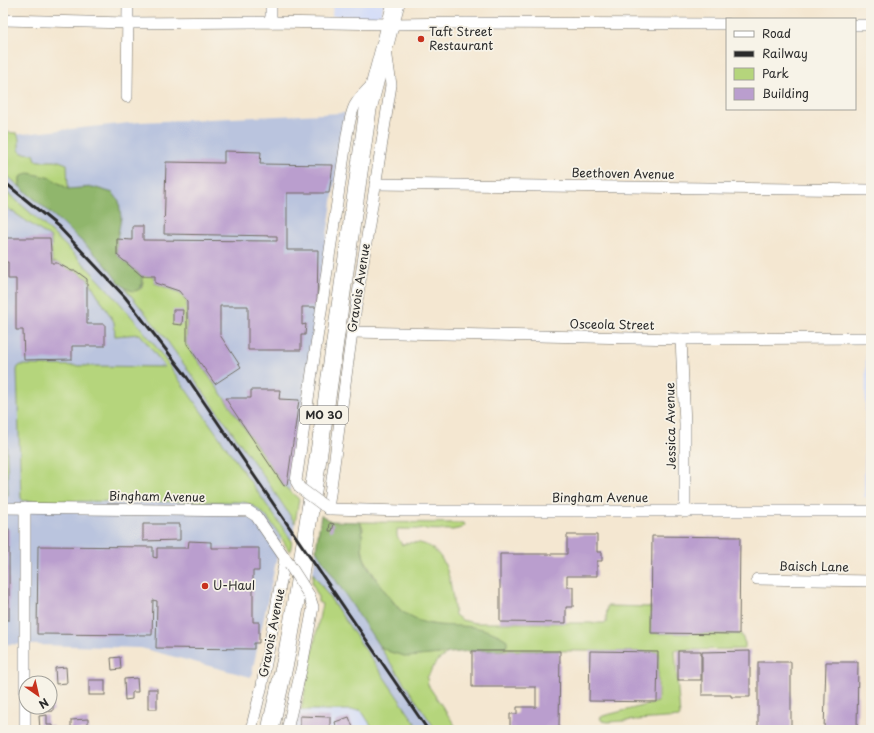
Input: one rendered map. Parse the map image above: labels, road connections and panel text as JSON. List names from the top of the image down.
{
  "streets": {
    "main road": ["Gravois Avenue", "MO 30"],
    "street": [
      "Beethoven Avenue",
      "Osceola Street",
      "Jessica Avenue",
      "Bingham Avenue",
      "Baisch Lane"
    ]
  },
  "crossings": [
    ["Beethoven Avenue", "Gravois Avenue"],
    ["Gravois Avenue", "Osceola Street"],
    ["Gravois Avenue", "Bingham Avenue"],
    ["Osceola Street", "Jessica Avenue"],
    ["Jessica Avenue", "Bingham Avenue"]
  ],
  "places": ["Taft Street Restaurant", "U-Haul"],
  "legend": [
    "Road",
    "Railway",
    "Park",
    "Building"
  ],
  "north": "bottom right"
}
